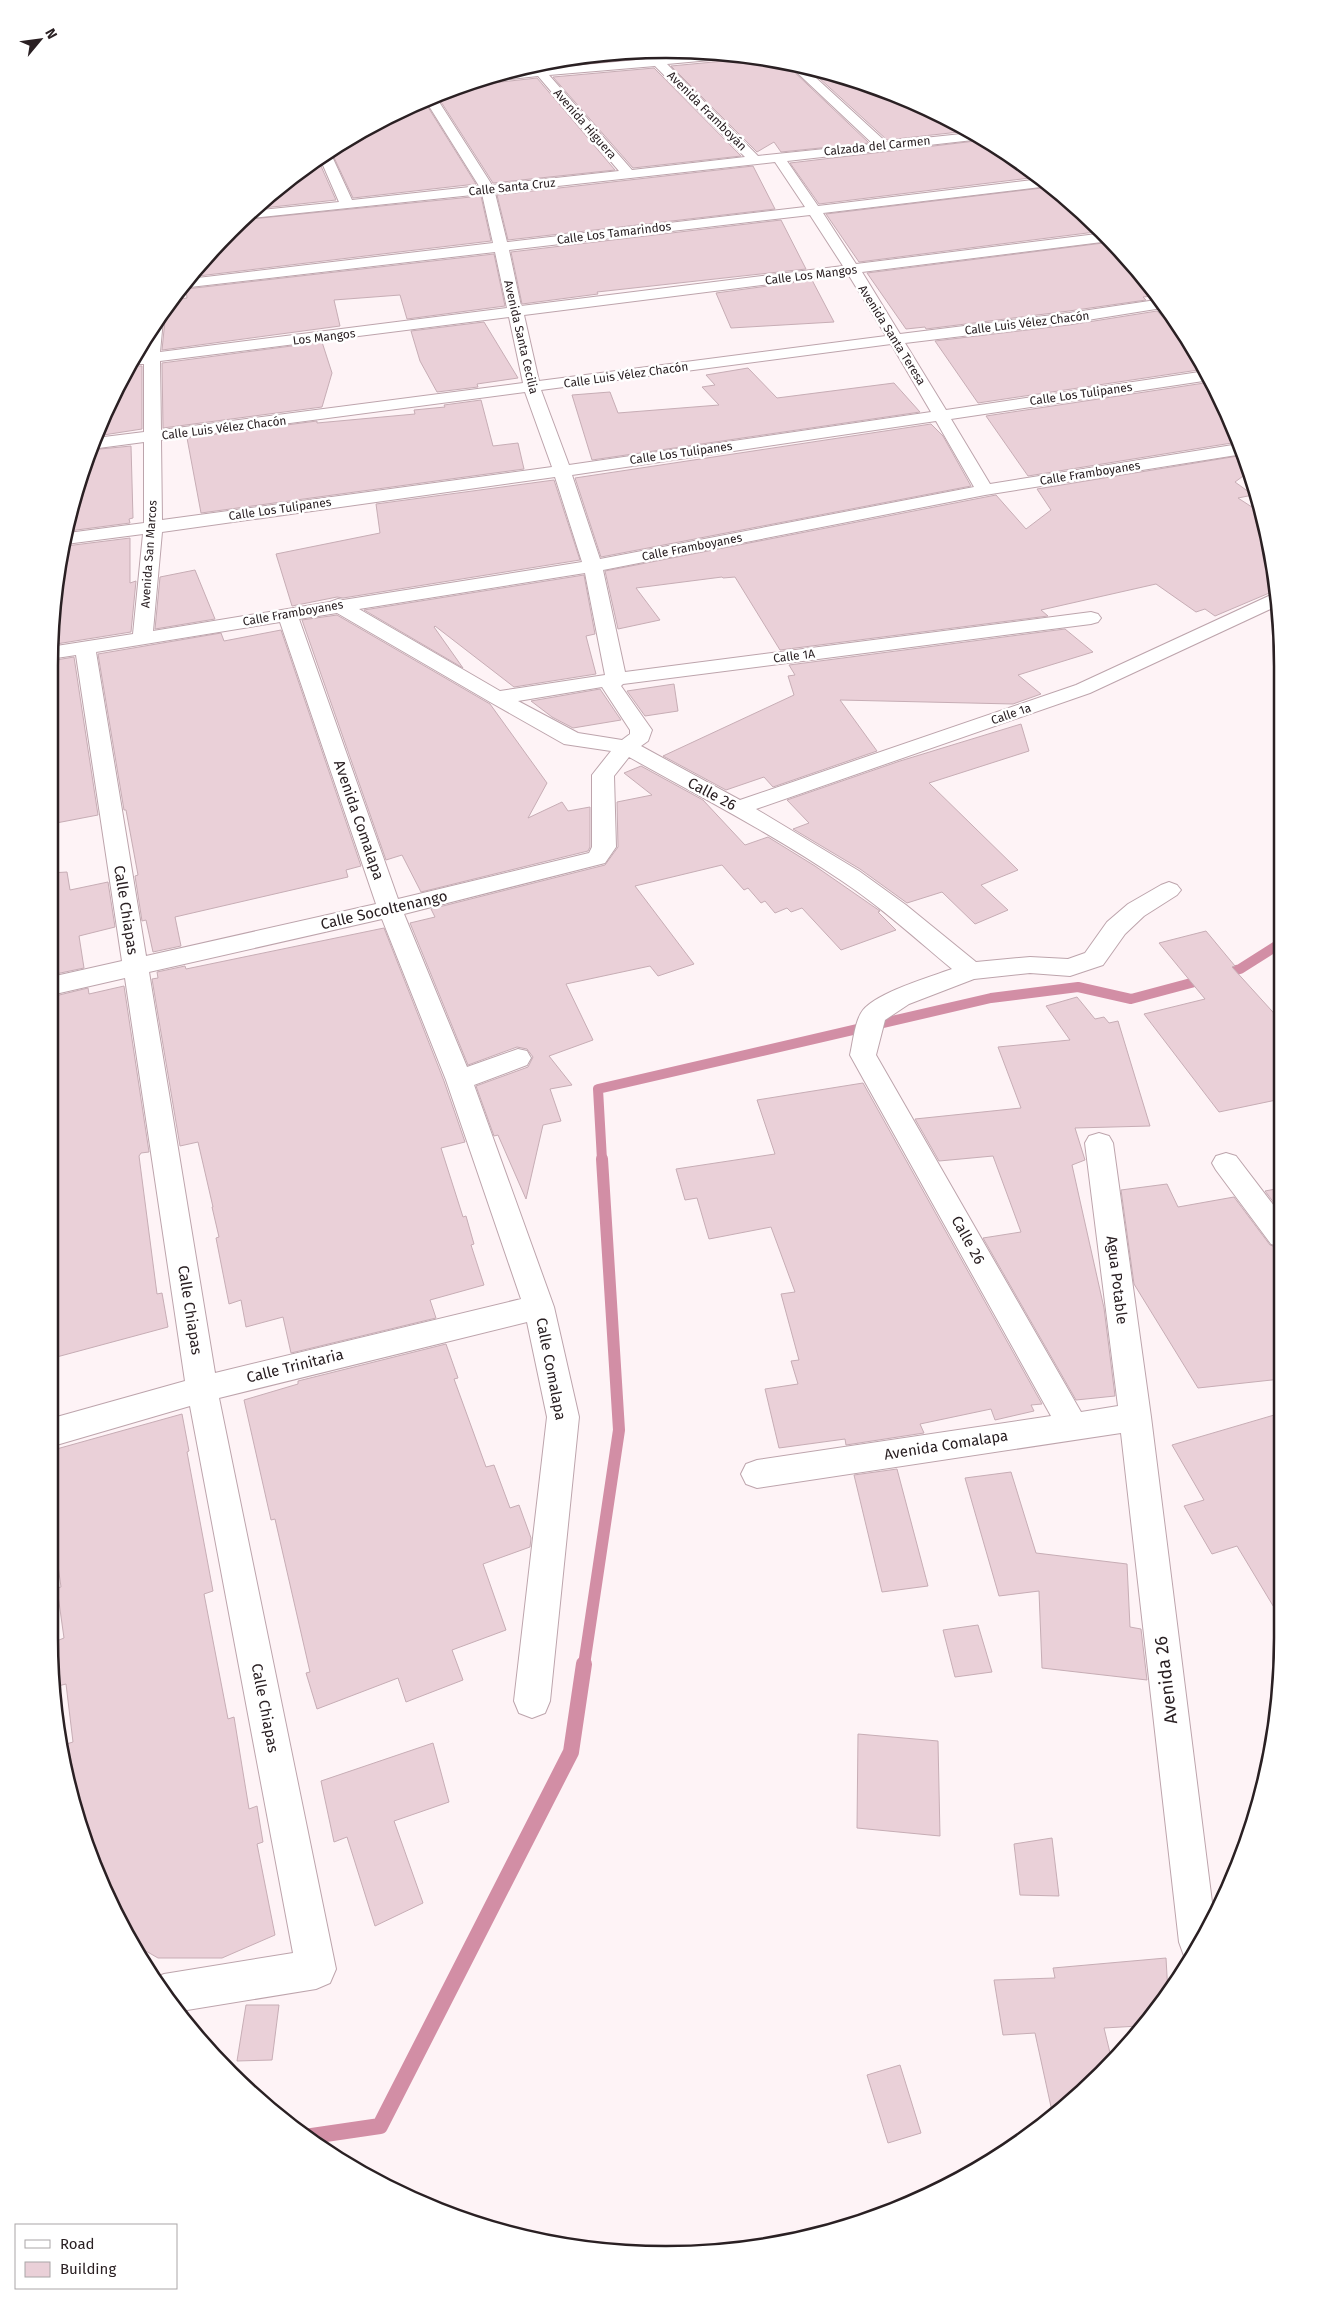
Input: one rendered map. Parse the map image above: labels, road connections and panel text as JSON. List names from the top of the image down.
{
  "streets": {
    "street": [
      "Avenida Framboyán",
      "Avenida Higuera",
      "Calzada del Carmen",
      "Calle Santa Cruz",
      "Calle Los Tamarindos",
      "Calle Los Mangos",
      "Calle Luis Vélez Chacón",
      "Avenida Santa Teresa",
      "Los Mangos",
      "Avenida Santa Cecilia",
      "Calle Los Tulipanes",
      "Calle Framboyanes",
      "Avenida San Marcos",
      "Calle 1A",
      "Calle 1a",
      "Calle 26",
      "Avenida Comalapa",
      "Calle Chiapas",
      "Calle Socoltenango",
      "Agua Potable",
      "Calle Trinitaria",
      "Calle Comalapa",
      "Avenida 26"
    ]
  },
  "crossings": [
    ["Avenida Framboyán", "Calle Santa Cruz"],
    ["Avenida Higuera", "Calle Santa Cruz"],
    ["Calzada del Carmen", "Calle Santa Cruz"],
    ["Calzada del Carmen", "Avenida Santa Teresa"],
    ["Calle Santa Cruz", "Avenida Santa Teresa"],
    ["Calle Santa Cruz", "Avenida Santa Cecilia"],
    ["Calle Los Tamarindos", "Avenida Santa Teresa"],
    ["Calle Los Tamarindos", "Avenida Santa Cecilia"],
    ["Calle Los Mangos", "Avenida Santa Teresa"],
    ["Calle Los Mangos", "Los Mangos"],
    ["Calle Los Mangos", "Avenida Santa Cecilia"],
    ["Calle Luis Vélez Chacón", "Avenida Santa Teresa"],
    ["Calle Luis Vélez Chacón", "Avenida Santa Cecilia"],
    ["Calle Luis Vélez Chacón", "Avenida San Marcos"],
    ["Avenida Santa Teresa", "Calle Los Tulipanes"],
    ["Avenida Santa Teresa", "Calle Framboyanes"],
    ["Los Mangos", "Avenida Santa Cecilia"],
    ["Los Mangos", "Avenida San Marcos"],
    ["Avenida Santa Cecilia", "Calle Los Tulipanes"],
    ["Avenida Santa Cecilia", "Calle Framboyanes"],
    ["Avenida Santa Cecilia", "Calle 1A"],
    ["Avenida Santa Cecilia", "Calle Socoltenango"],
    ["Calle Los Tulipanes", "Avenida San Marcos"],
    ["Calle Framboyanes", "Avenida San Marcos"],
    ["Calle Framboyanes", "Calle 26"],
    ["Calle Framboyanes", "Avenida Comalapa"],
    ["Calle Framboyanes", "Calle Chiapas"],
    ["Calle 1A", "Calle 26"],
    ["Calle 1A", "Calle Socoltenango"],
    ["Calle 1a", "Calle 26"],
    ["Calle 26", "Avenida Comalapa"],
    ["Calle 26", "Calle Socoltenango"],
    ["Avenida Comalapa", "Calle Socoltenango"],
    ["Avenida Comalapa", "Agua Potable"],
    ["Avenida Comalapa", "Calle Comalapa"],
    ["Avenida Comalapa", "Avenida 26"],
    ["Calle Chiapas", "Calle Socoltenango"],
    ["Calle Chiapas", "Calle Trinitaria"],
    ["Agua Potable", "Avenida 26"],
    ["Calle Trinitaria", "Calle Comalapa"]
  ],
  "legend": ["Road", "Building"],
  "north": "top right"
}
